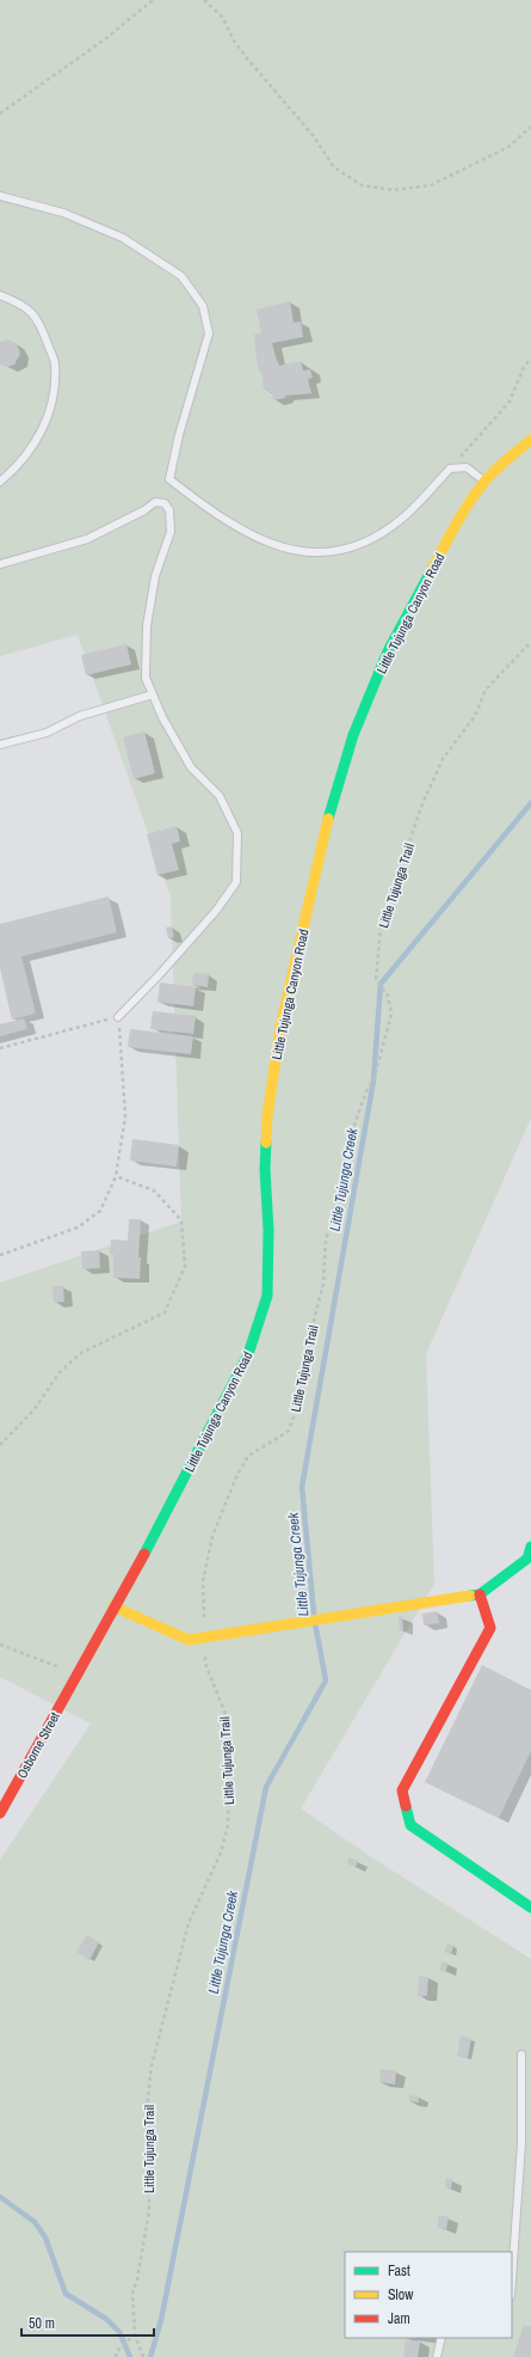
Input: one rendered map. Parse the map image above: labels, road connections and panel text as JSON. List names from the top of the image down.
{
  "streets": {
    "main road": ["Little Tujunga Canyon Road", "Osborne Street"],
    "path": ["Little Tujunga Trail"]
  },
  "crossings": [
    ["Little Tujunga Canyon Road", "Osborne Street"]
  ],
  "water": ["Little Tujunga Creek"],
  "legend": ["Fast", "Slow", "Jam"],
  "scale_bar": "50 m"
}
